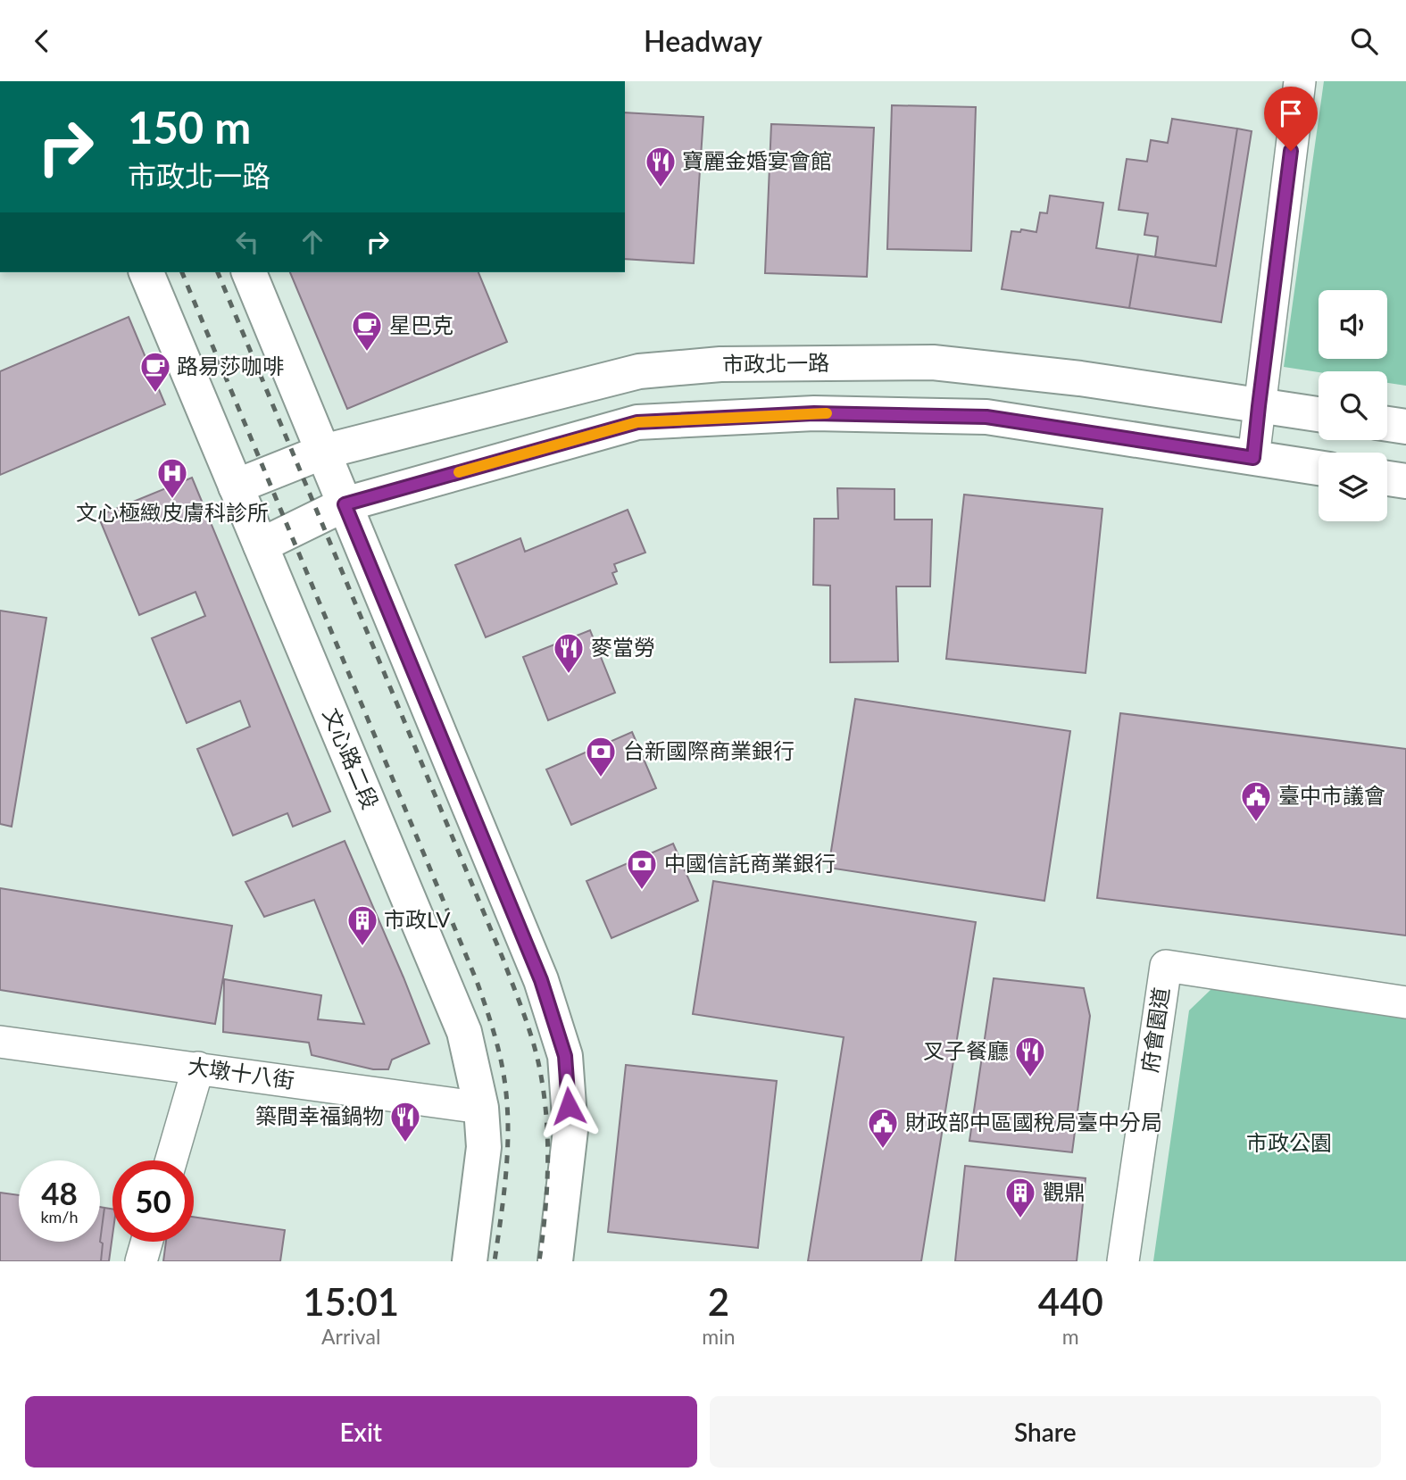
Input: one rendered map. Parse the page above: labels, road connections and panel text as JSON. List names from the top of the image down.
{
  "streets": {
    "street": [
      "市政北一路",
      "文心路二段",
      "府會園道",
      "大墩十八街"
    ]
  },
  "crossings": [
    ["市政北一路", "文心路二段"],
    ["文心路二段", "大墩十八街"]
  ],
  "parks": ["市政公園"],
  "places": {
    "restaurant": [
      "寶麗金婚宴會館",
      "麥當勞",
      "叉子餐廳",
      "築間幸福鍋物"
    ],
    "cafe": ["星巴克", "路易莎咖啡"],
    "hospital": ["文心極緻皮膚科診所"],
    "bank": ["台新國際商業銀行", "中國信託商業銀行"],
    "public building": ["臺中市議會", "財政部中區國稅局臺中分局"],
    "building": ["市政LV", "觀鼎"]
  },
  "page": {
    "header": "Headway",
    "turn": ["150 m", "市政北一路"],
    "speed": "48 km/h",
    "limit": "50",
    "eta": [
      "15:01",
      "Arrival",
      "2",
      "min",
      "440",
      "m"
    ],
    "buttons": ["Exit", "Share"]
  }
}
